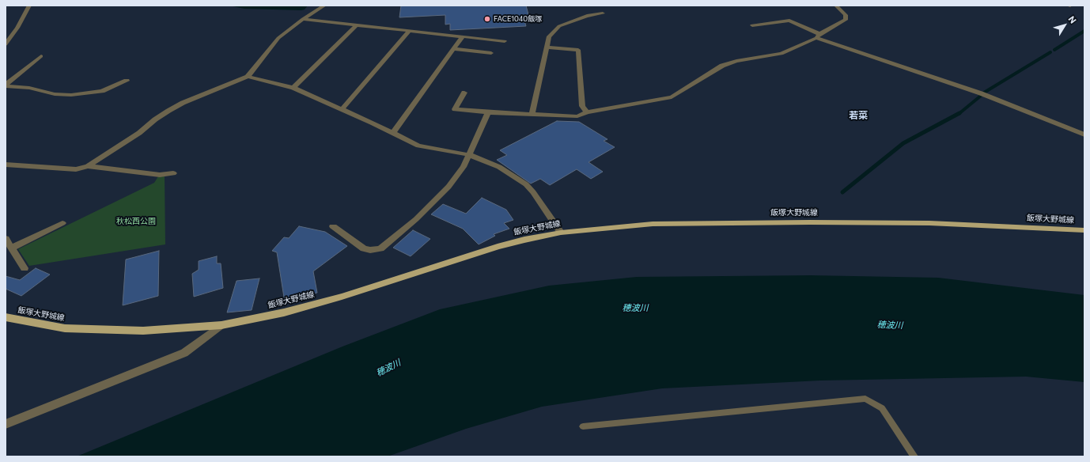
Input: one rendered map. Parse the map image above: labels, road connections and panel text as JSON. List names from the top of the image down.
{
  "streets": {
    "main road": ["飯塚大野城線"]
  },
  "districts": ["若菜"],
  "water": ["穂波川"],
  "parks": ["秋松西公園"],
  "places": ["FACE1040飯塚"],
  "north": "top right"
}
